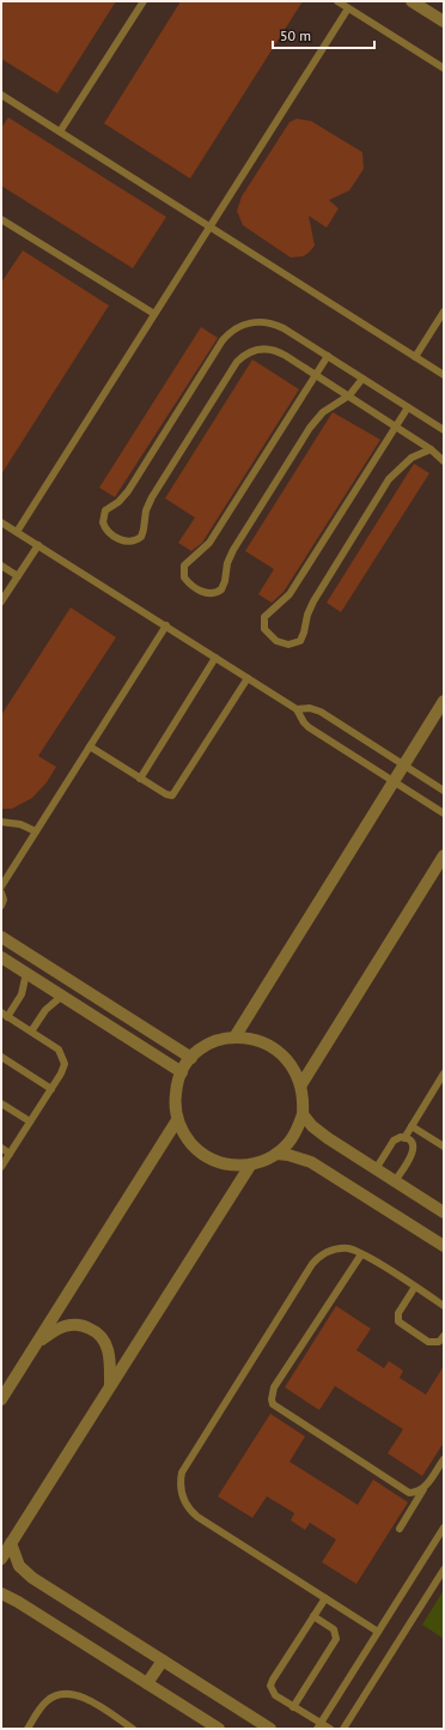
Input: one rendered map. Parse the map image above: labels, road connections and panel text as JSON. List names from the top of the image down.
{
  "scale_bar": "50 m"
}
